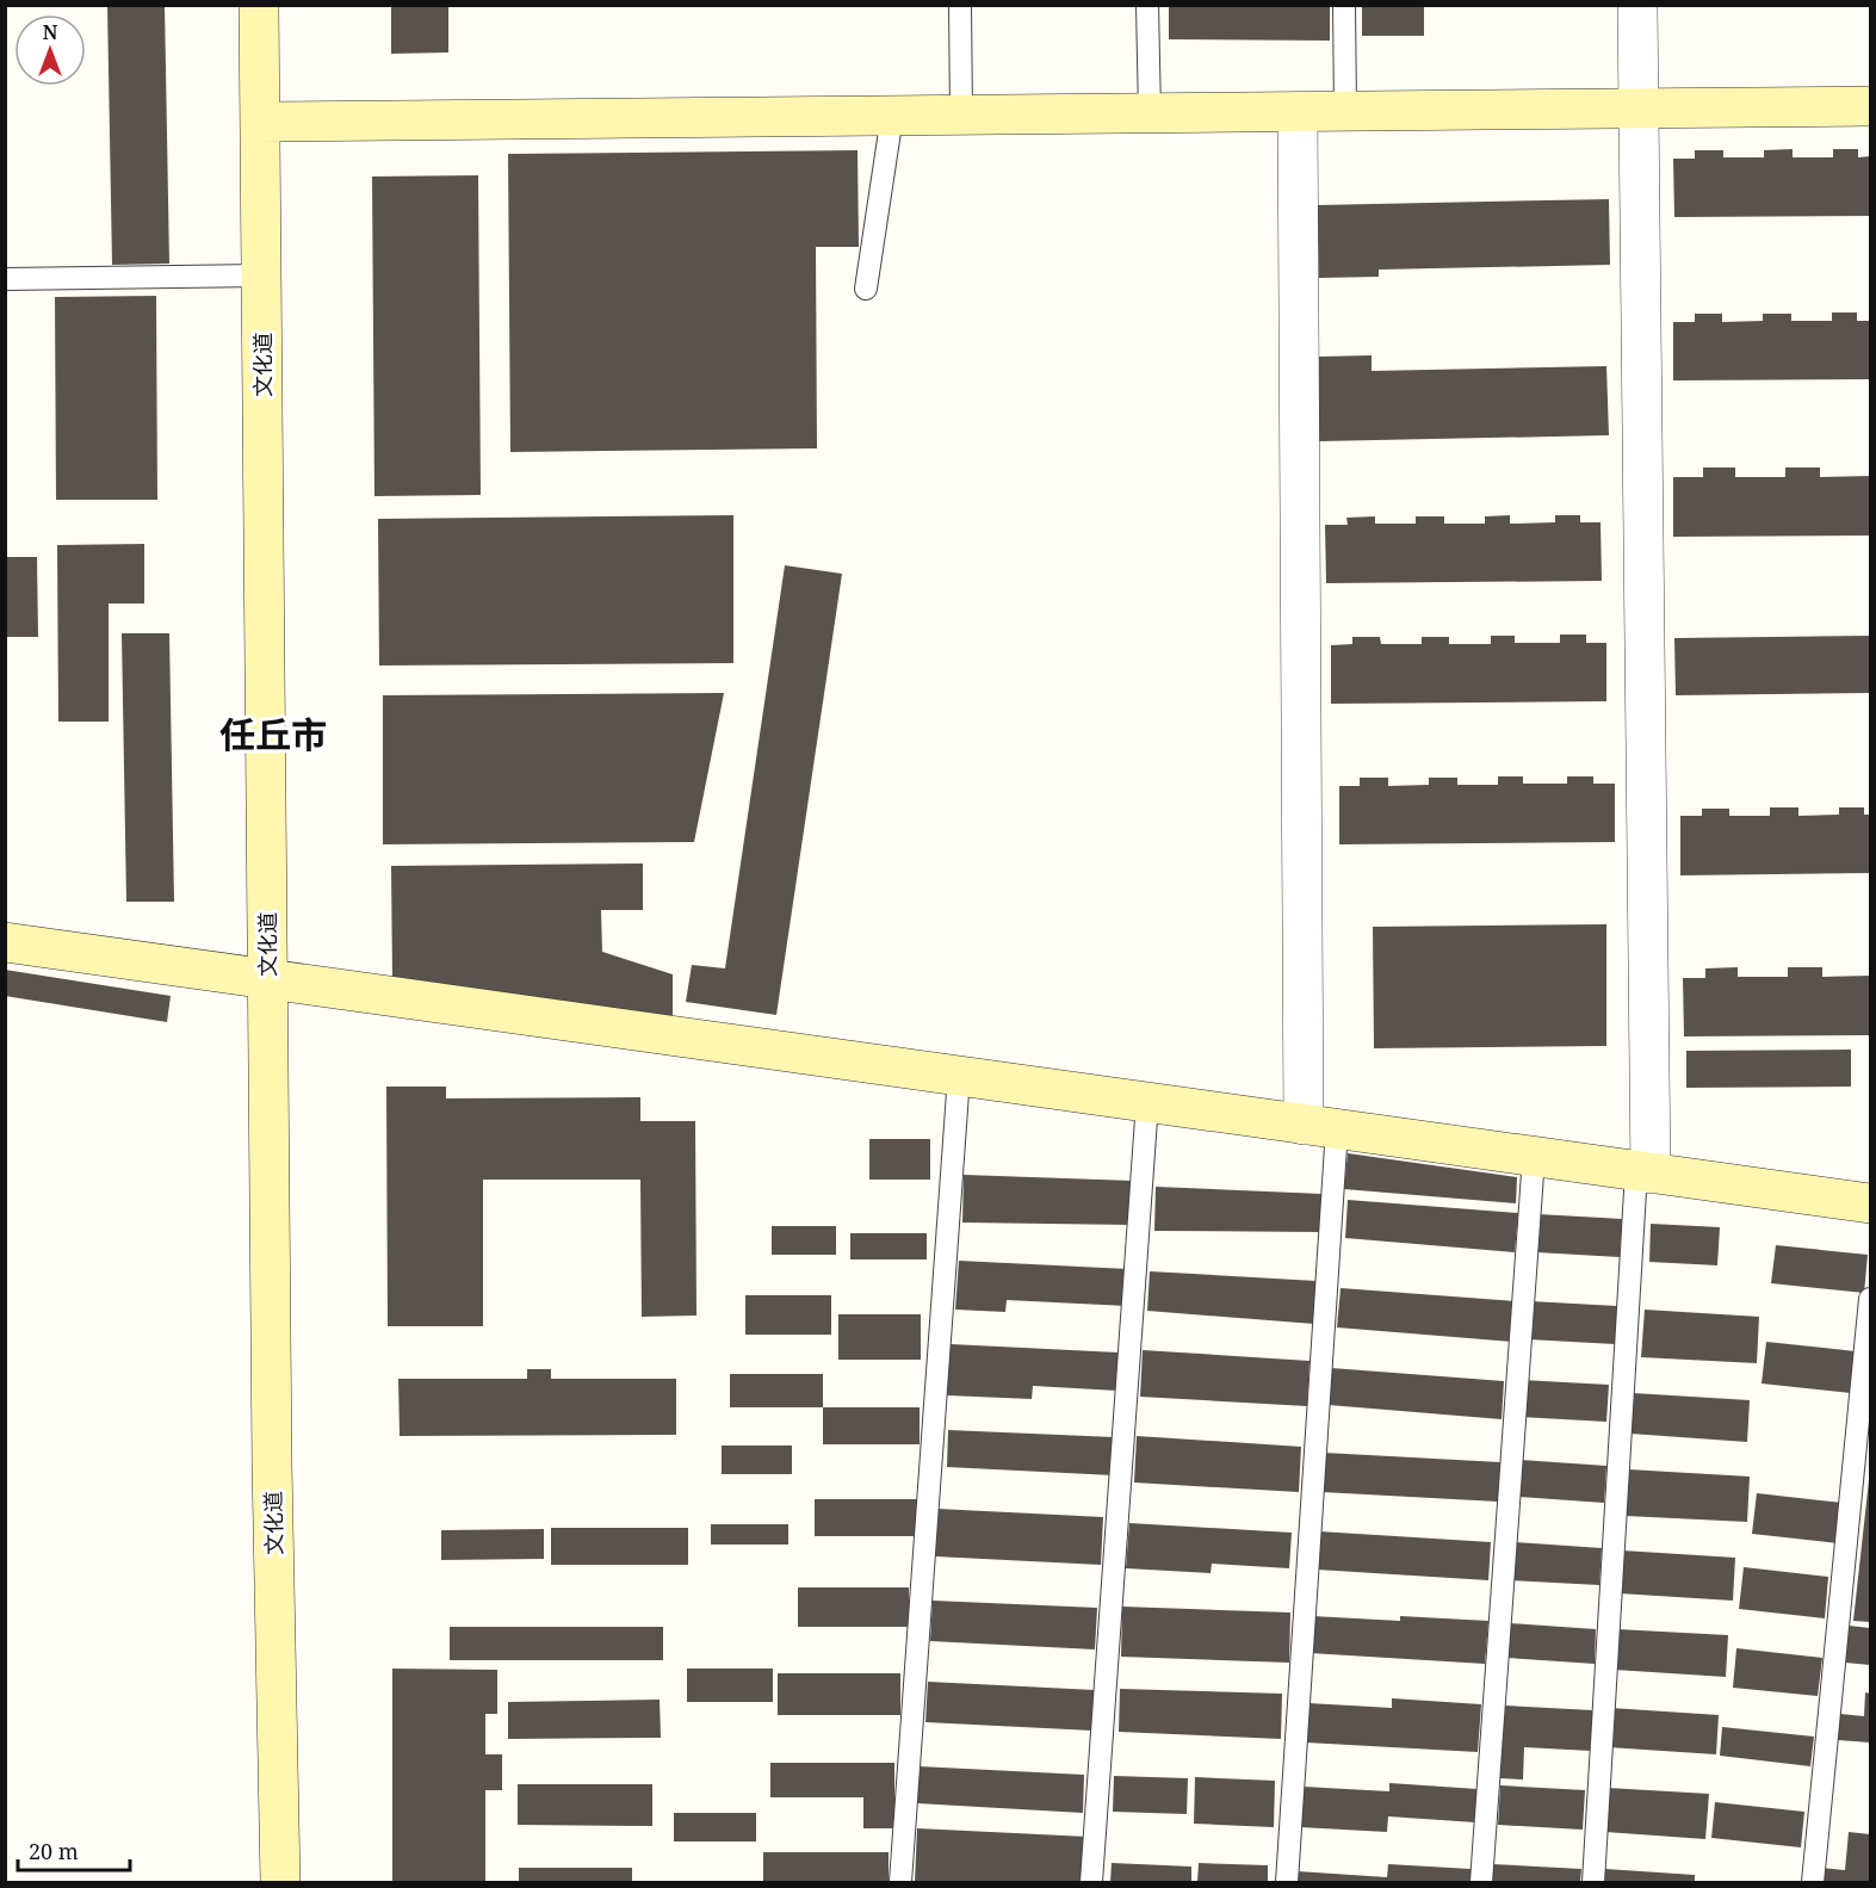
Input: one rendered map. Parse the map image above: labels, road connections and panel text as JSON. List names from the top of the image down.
{
  "streets": {
    "street": ["文化道"]
  },
  "districts": ["任丘市"],
  "scale_bar": "20 m",
  "north": "top"
}
